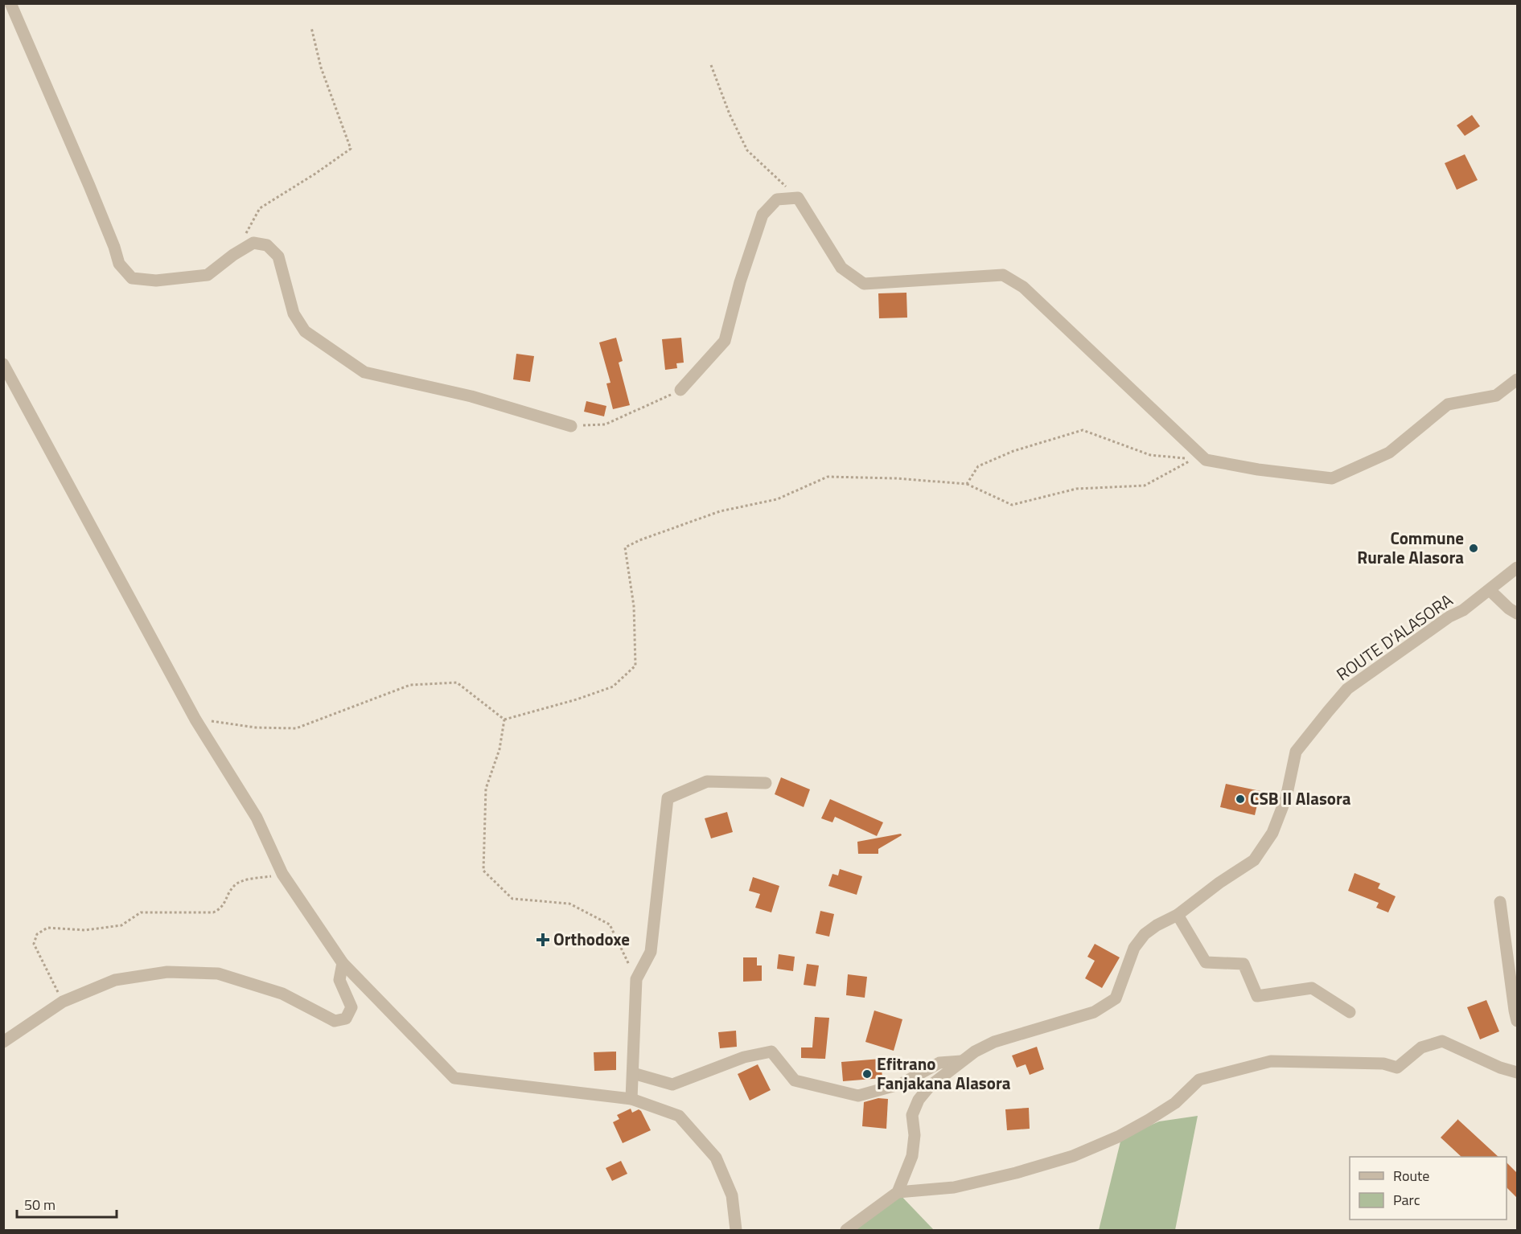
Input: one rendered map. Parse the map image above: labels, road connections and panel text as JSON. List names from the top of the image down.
{
  "streets": {
    "street": ["ROUTE D'ALASORA"]
  },
  "places": {
    "other": ["Commune Rurale Alasora", "CSB II Alasora", "Efitrano Fanjakana Alasora"],
    "health": ["Orthodoxe"]
  },
  "legend": ["Route", "Parc"],
  "scale_bar": "50 m"
}
